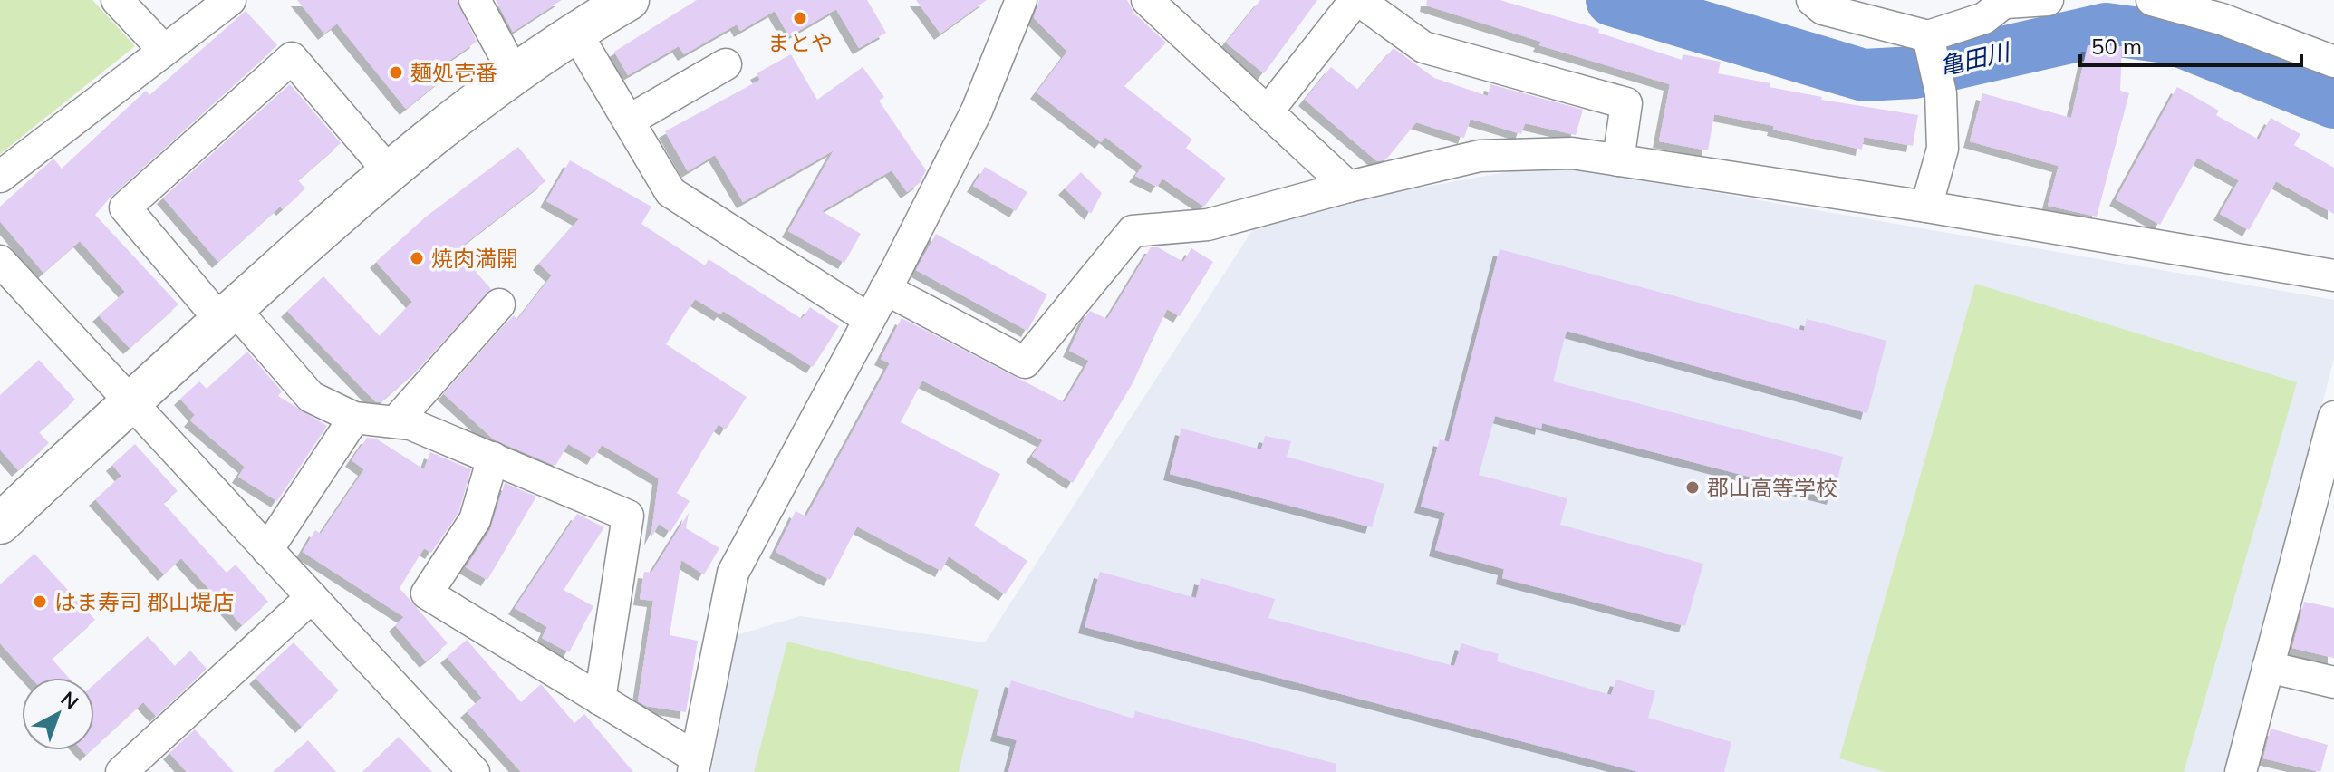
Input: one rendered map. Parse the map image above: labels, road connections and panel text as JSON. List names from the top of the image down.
{
  "water": ["亀田川"],
  "places": [
    "まとや",
    "麺処壱番",
    "焼肉満開",
    "郡山高等学校",
    "はま寿司 郡山堤店"
  ],
  "scale_bar": "50 m",
  "north": "top right"
}
